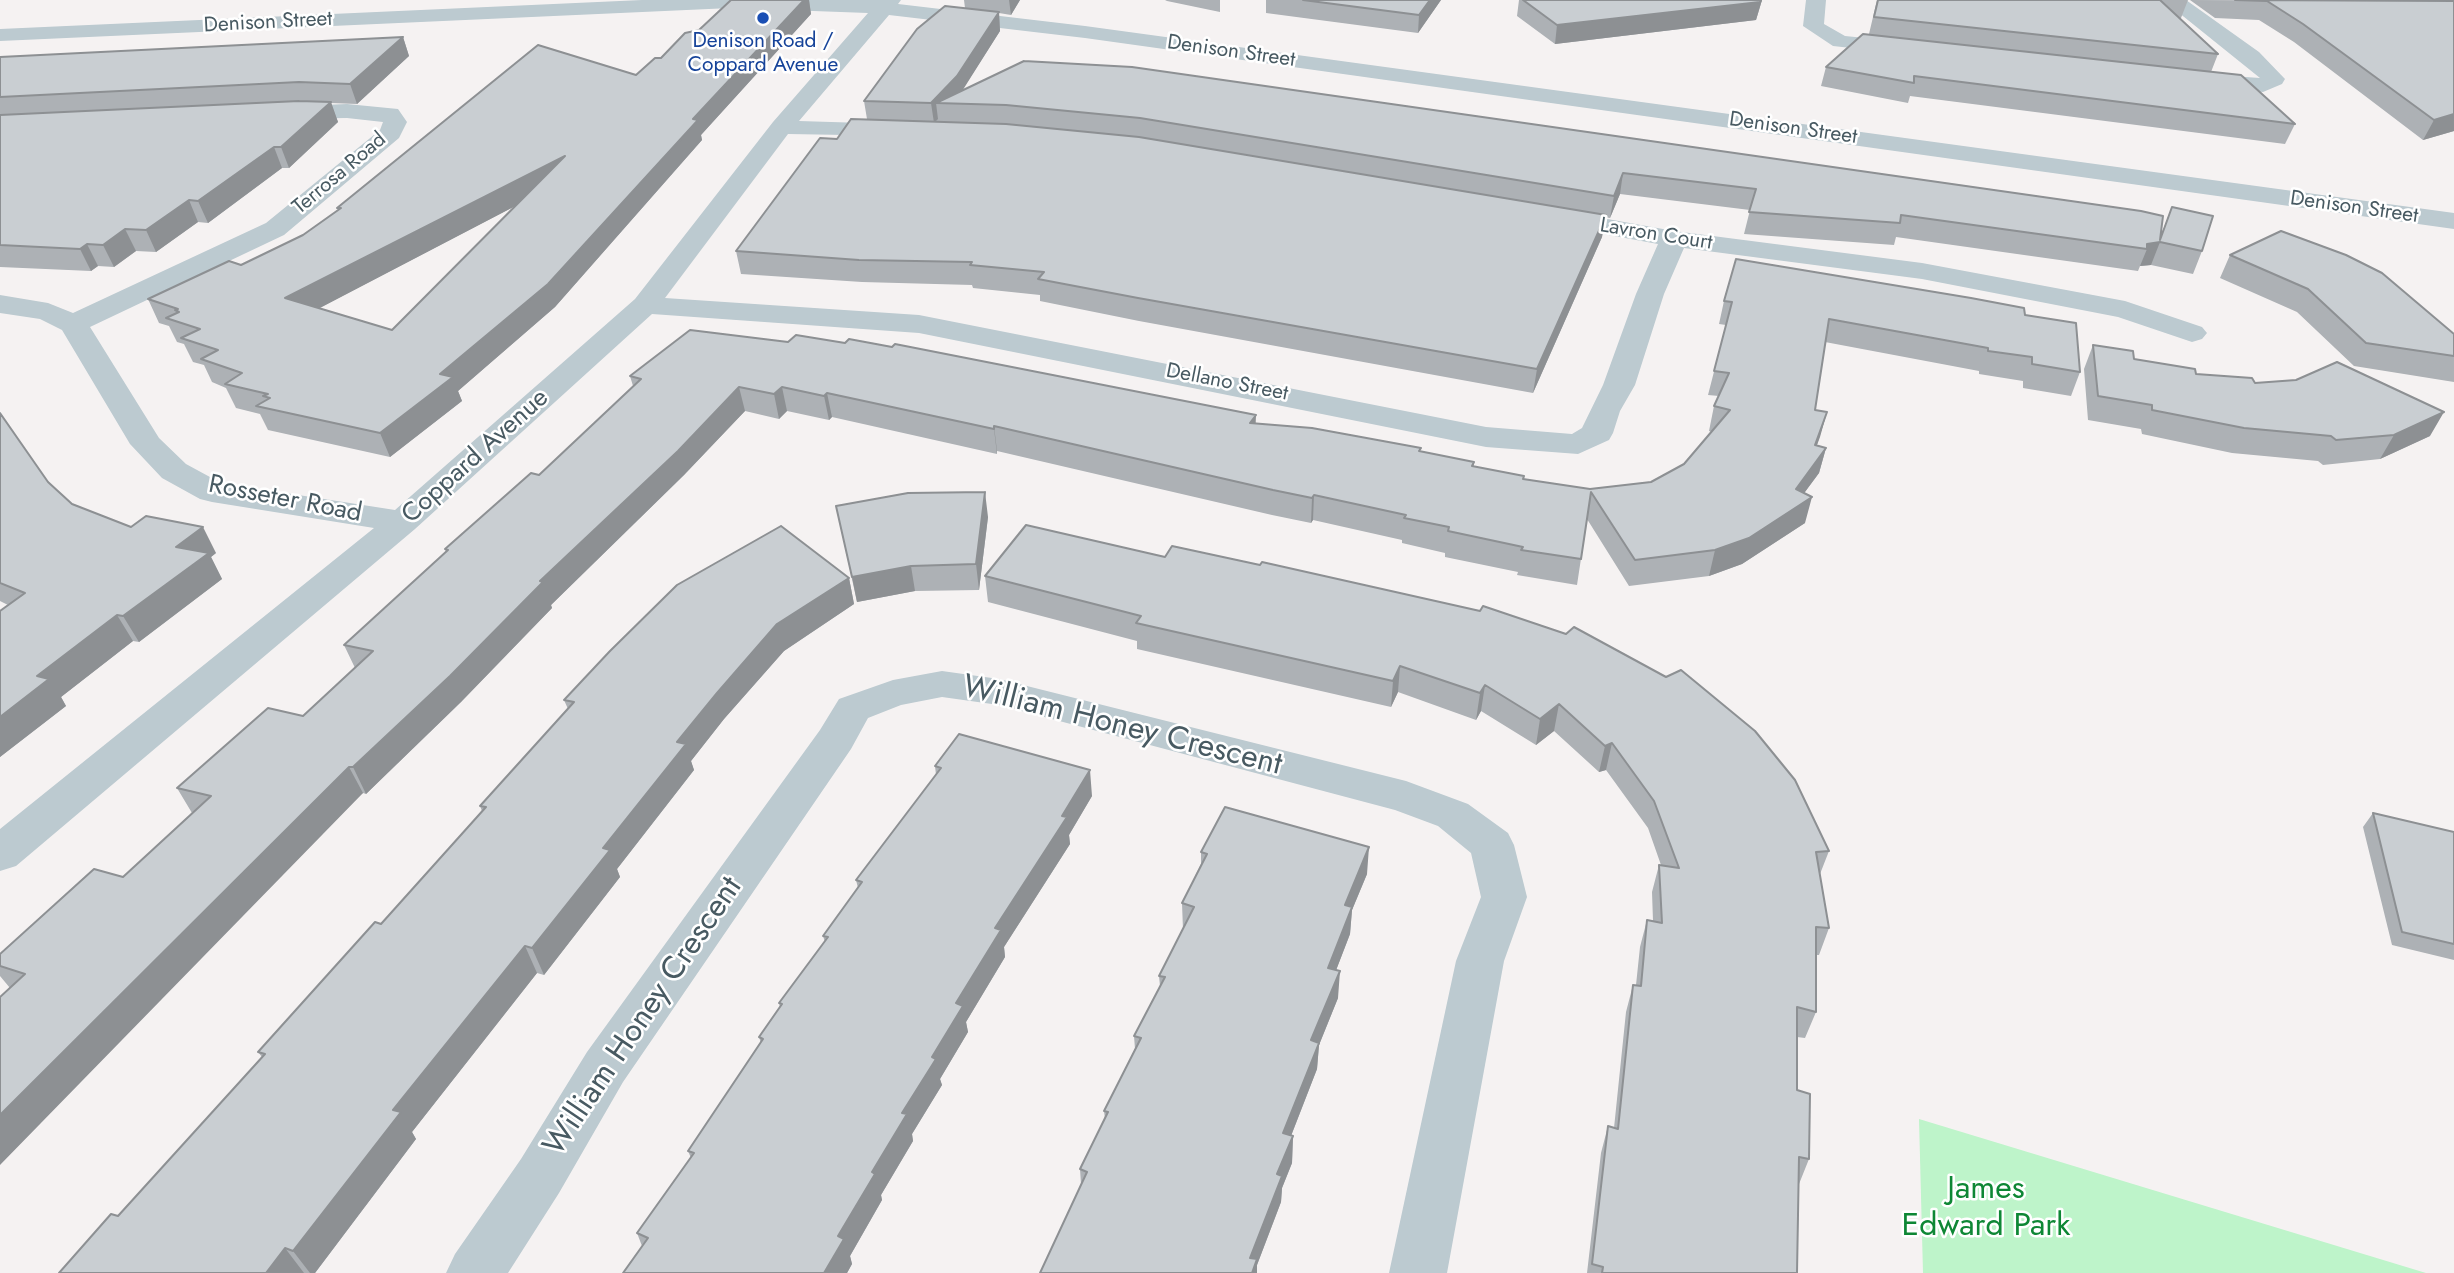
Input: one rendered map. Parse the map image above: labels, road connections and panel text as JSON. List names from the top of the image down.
{
  "streets": {
    "street": [
      "Denison Street",
      "Terrosa Road",
      "Lavron Court",
      "Dellano Street",
      "Coppard Avenue",
      "Rosseter Road",
      "William Honey Crescent"
    ]
  },
  "crossings": [
    ["Denison Street", "Coppard Avenue"],
    ["Terrosa Road", "Rosseter Road"],
    ["Lavron Court", "Dellano Street"],
    ["Dellano Street", "Coppard Avenue"],
    ["Coppard Avenue", "Rosseter Road"]
  ],
  "parks": ["James Edward Park"],
  "places": ["Denison Road / Coppard Avenue"]
}
